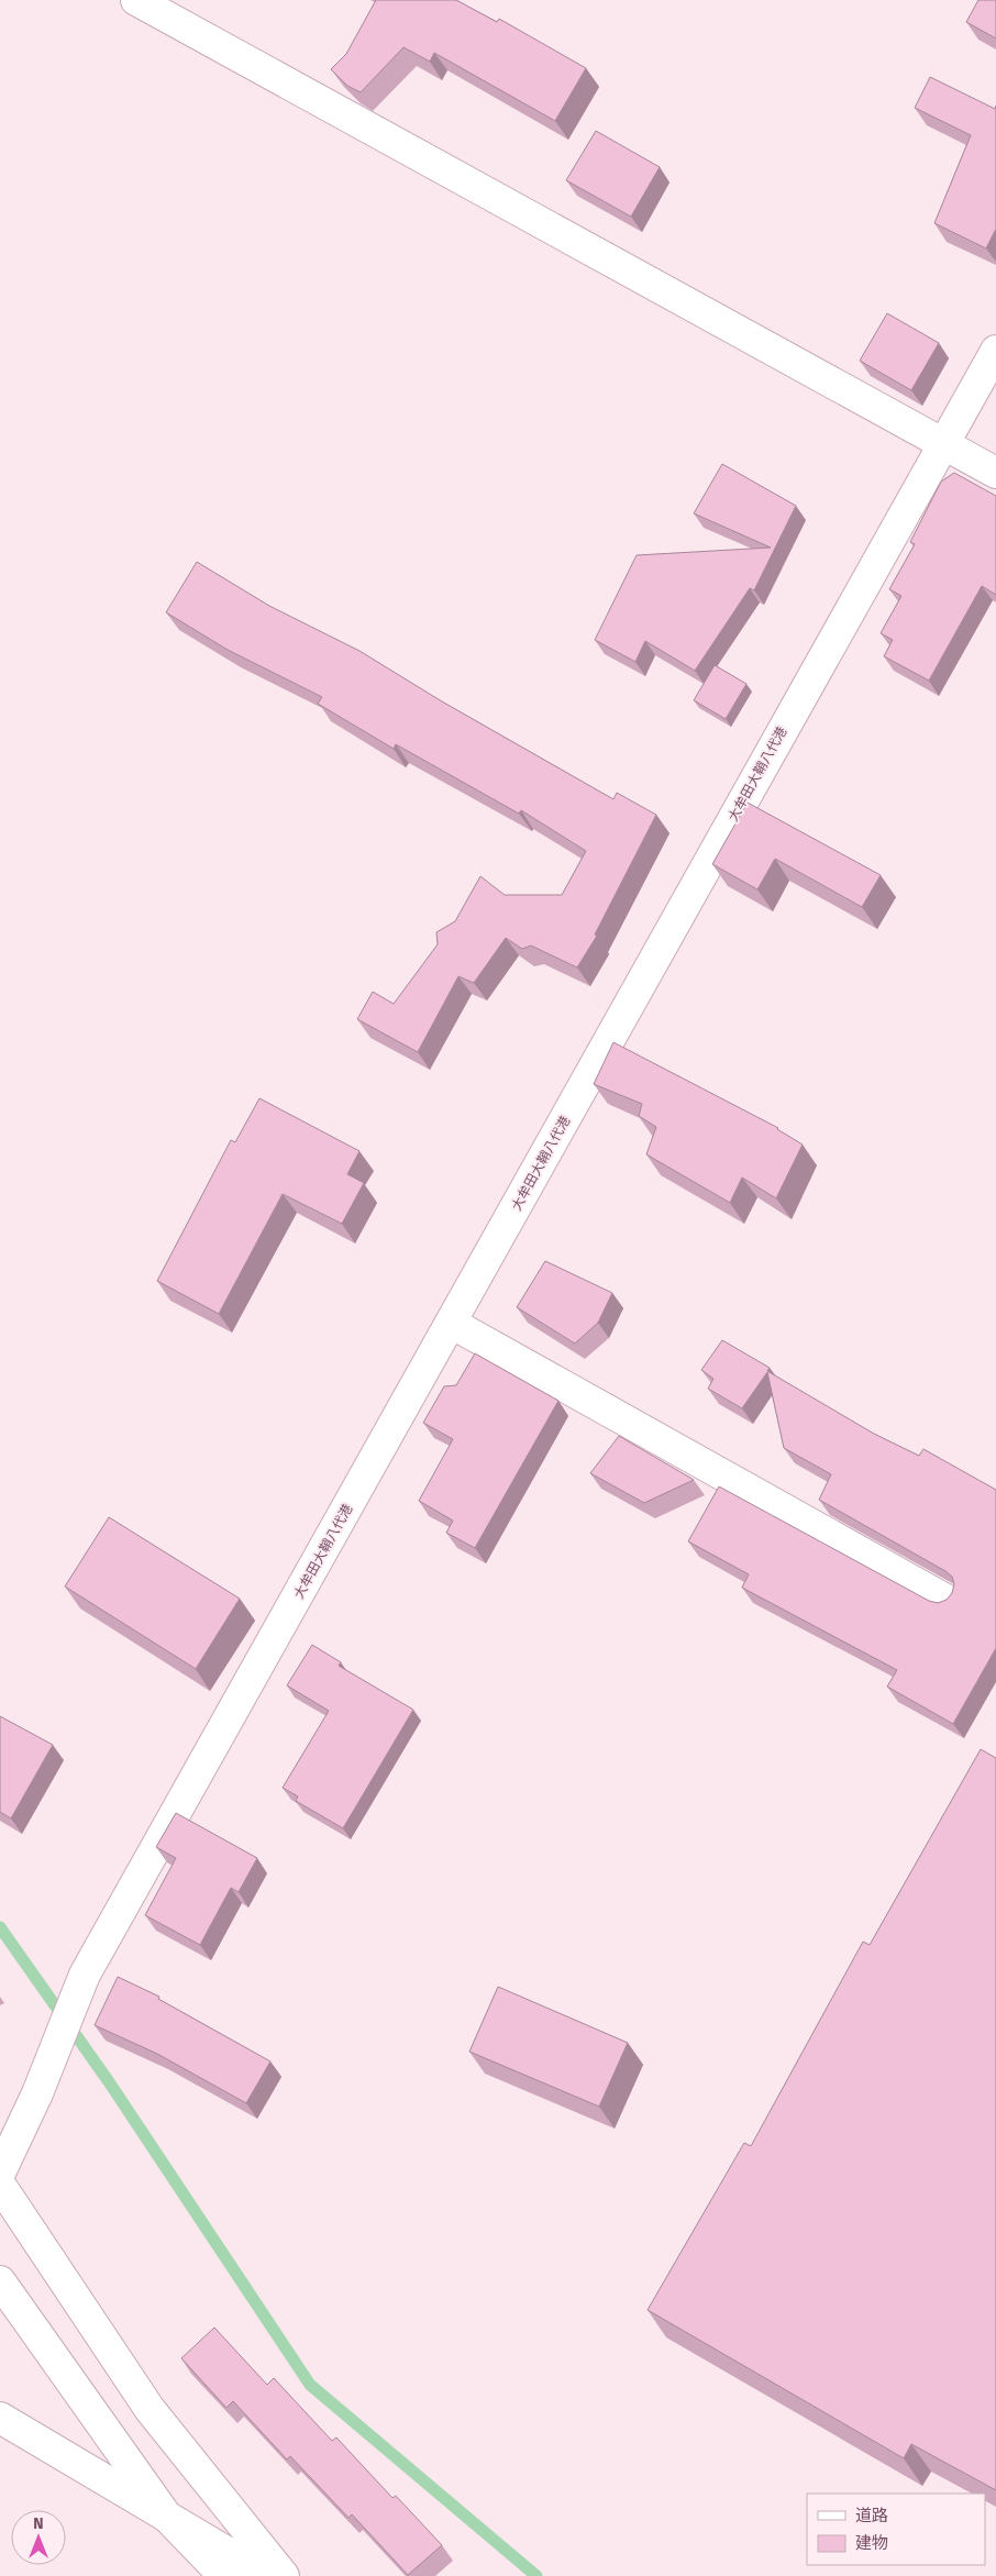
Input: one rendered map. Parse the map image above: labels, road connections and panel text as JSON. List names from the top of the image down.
{
  "streets": {
    "street": ["大牟田大鞘八代港"]
  },
  "legend": ["道路", "建物"],
  "north": "top"
}
